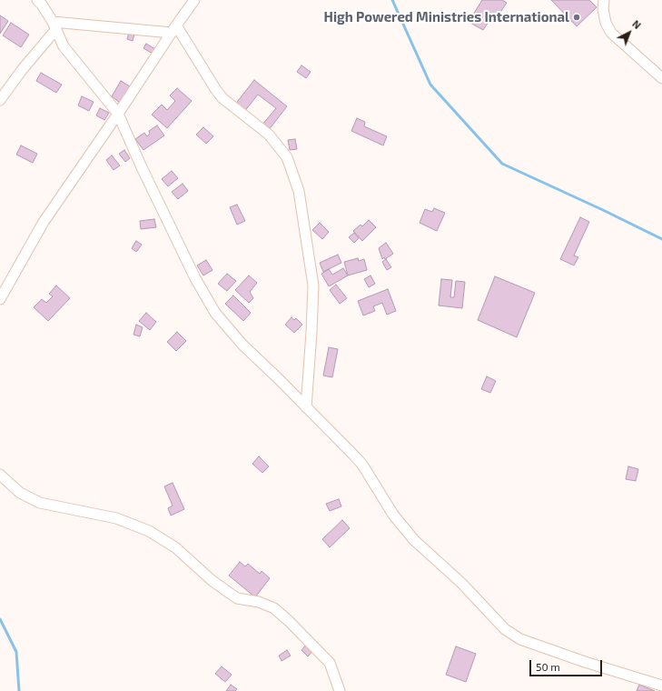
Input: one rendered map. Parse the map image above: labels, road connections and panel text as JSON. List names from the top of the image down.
{
  "places": ["High Powered Ministries International"],
  "scale_bar": "50 m",
  "north": "top right"
}
